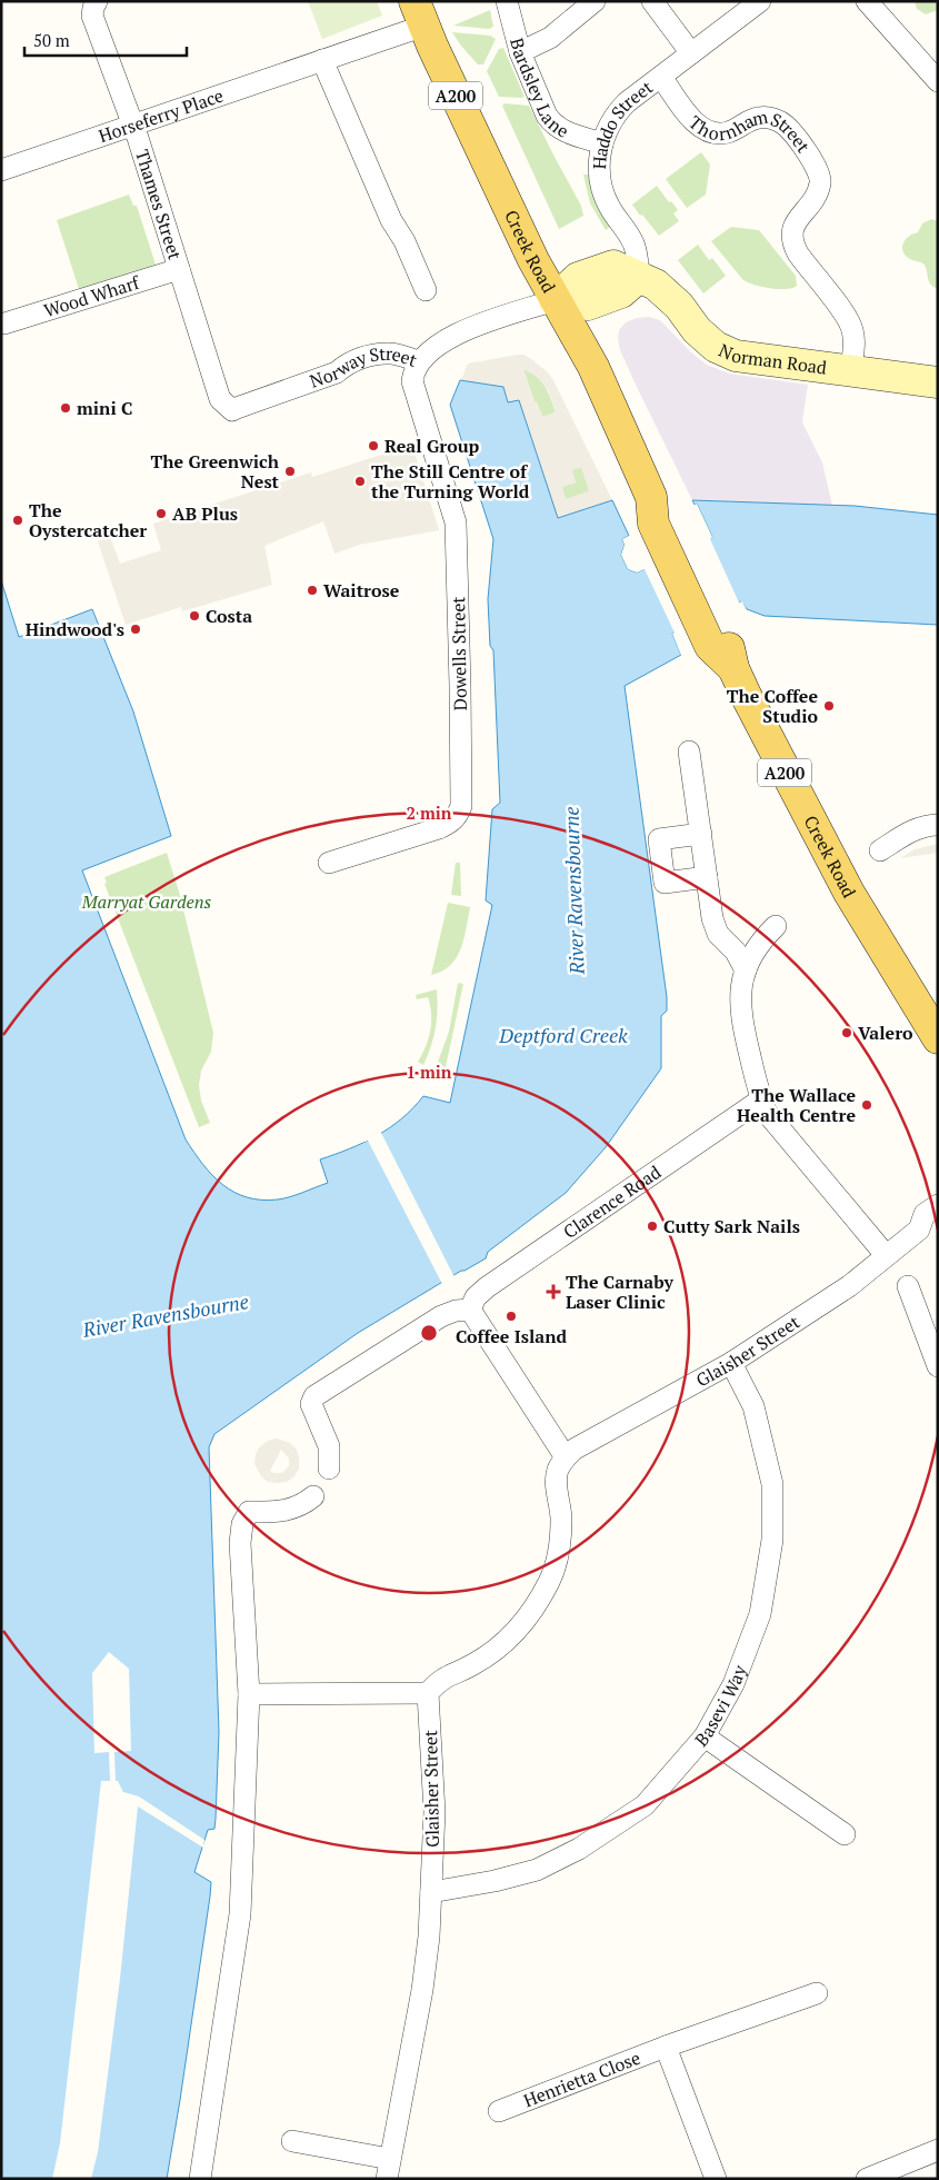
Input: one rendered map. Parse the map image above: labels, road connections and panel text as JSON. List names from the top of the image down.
{
  "streets": {
    "main road": ["A200", "Creek Road", "Norman Road"],
    "street": [
      "Bardsley Lane",
      "Horseferry Place",
      "Haddo Street",
      "Thornham Street",
      "Thames Street",
      "Wood Wharf",
      "Norway Street",
      "Dowells Street",
      "Clarence Road",
      "Glaisher Street",
      "Basevi Way",
      "Henrietta Close"
    ]
  },
  "crossings": [
    ["Bardsley Lane", "Haddo Street"],
    ["Horseferry Place", "Thames Street"],
    ["Horseferry Place", "Creek Road"],
    ["Haddo Street", "Thornham Street"],
    ["Haddo Street", "Norman Road"],
    ["Thornham Street", "Norman Road"],
    ["Thames Street", "Wood Wharf"],
    ["Thames Street", "Norway Street"],
    ["Creek Road", "Norman Road"],
    ["Creek Road", "Norway Street"],
    ["Norman Road", "Norway Street"],
    ["Norway Street", "Dowells Street"],
    ["Glaisher Street", "Basevi Way"]
  ],
  "water": ["River Ravensbourne", "Deptford Creek"],
  "parks": ["Marryat Gardens"],
  "places": {
    "other": [
      "mini C",
      "Real Group",
      "The Greenwich Nest",
      "The Still Centre of the Turning World",
      "AB Plus",
      "The Oystercatcher",
      "Waitrose",
      "Costa",
      "Hindwood's",
      "The Coffee Studio",
      "Valero",
      "The Wallace Health Centre",
      "Cutty Sark Nails",
      "Coffee Island"
    ],
    "health": ["The Carnaby Laser Clinic"]
  },
  "scale_bar": "50 m",
  "rings": ["2 min", "1 min"]
}
